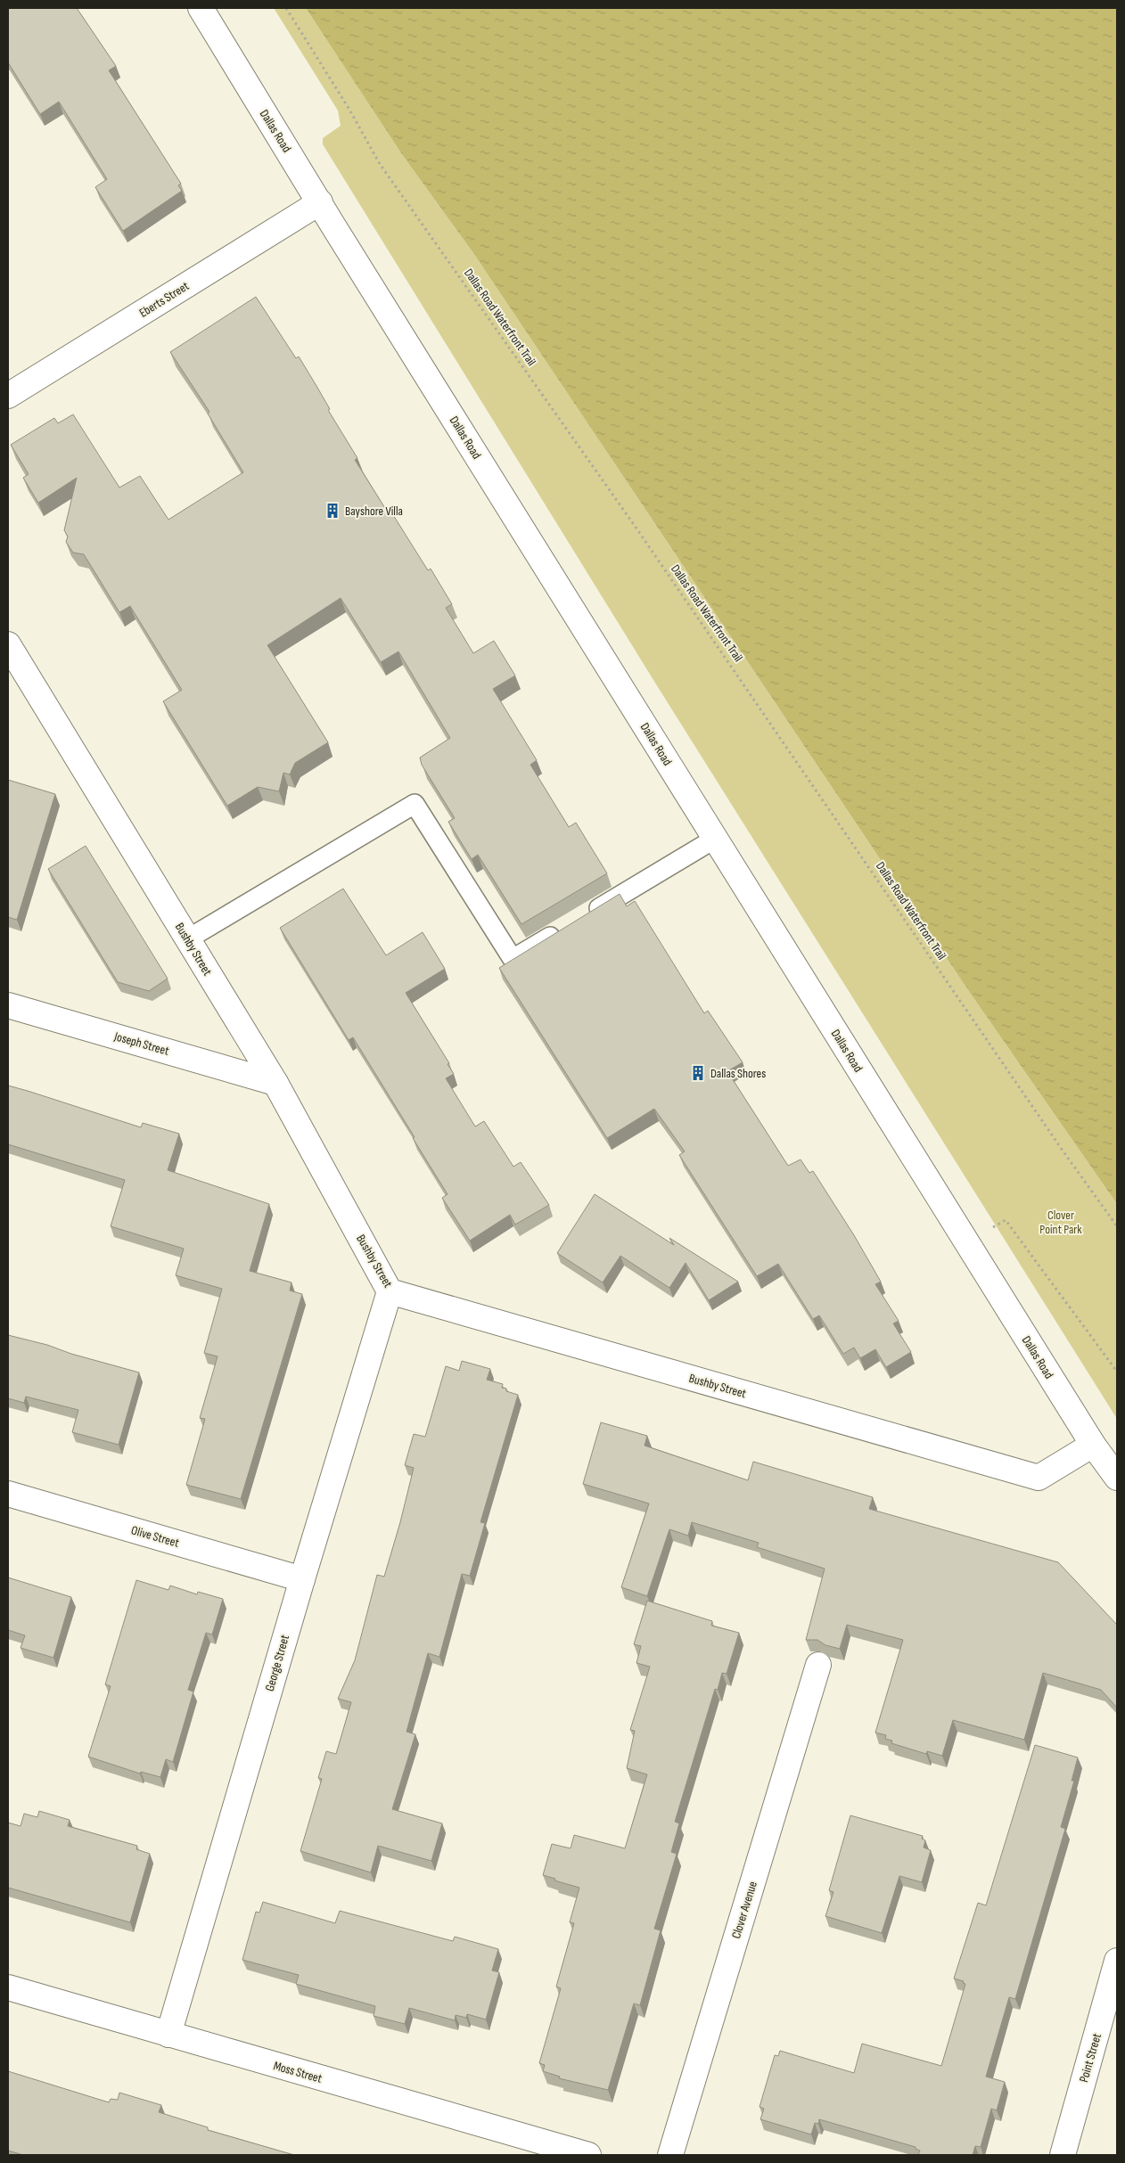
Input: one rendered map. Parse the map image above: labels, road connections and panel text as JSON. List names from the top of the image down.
{
  "streets": {
    "street": [
      "Dallas Road",
      "Eberts Street",
      "Bushby Street",
      "Joseph Street",
      "Olive Street",
      "George Street",
      "Clover Avenue",
      "Point Street",
      "Moss Street"
    ],
    "path": ["Dallas Road Waterfront Trail"]
  },
  "crossings": [
    ["Dallas Road", "Eberts Street"],
    ["Dallas Road", "Bushby Street"],
    ["Bushby Street", "Joseph Street"],
    ["Bushby Street", "George Street"],
    ["Olive Street", "George Street"],
    ["George Street", "Moss Street"]
  ],
  "parks": ["Clover Point Park"],
  "places": {
    "building": ["Bayshore Villa", "Dallas Shores"]
  }
}
